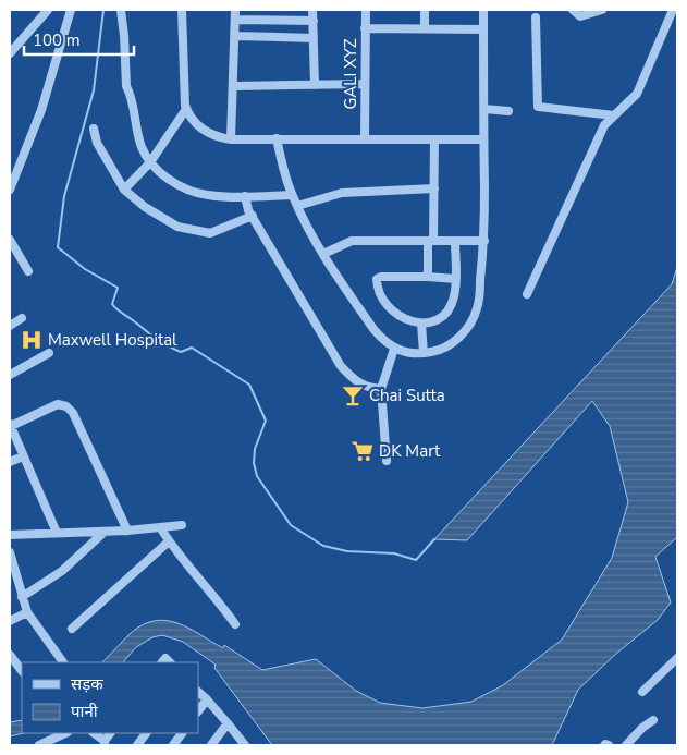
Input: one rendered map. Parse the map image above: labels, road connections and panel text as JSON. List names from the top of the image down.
{
  "streets": {
    "street": ["GALI XYZ"]
  },
  "places": {
    "hospital": ["Maxwell Hospital"],
    "bar": ["Chai Sutta"],
    "supermarket": ["DK Mart"]
  },
  "legend": ["सड़क", "पानी"],
  "scale_bar": "100 m"
}
